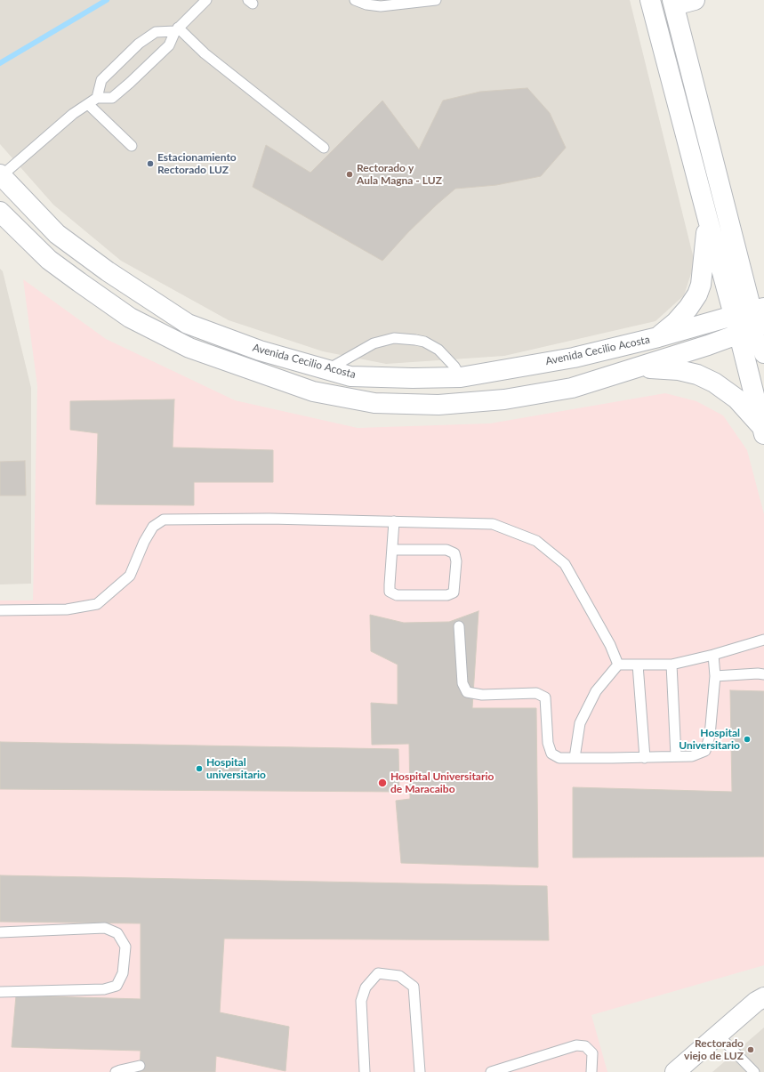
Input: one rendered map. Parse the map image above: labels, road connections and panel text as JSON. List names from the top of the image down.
{
  "streets": {
    "street": ["Avenida Cecilio Acosta"]
  },
  "places": [
    "Estacionamiento Rectorado LUZ",
    "Rectorado y Aula Magna - LUZ",
    "Hospital Universitario",
    "Hospital universitario",
    "Hospital Universitario de Maracaibo",
    "Rectorado viejo de LUZ"
  ]
}
